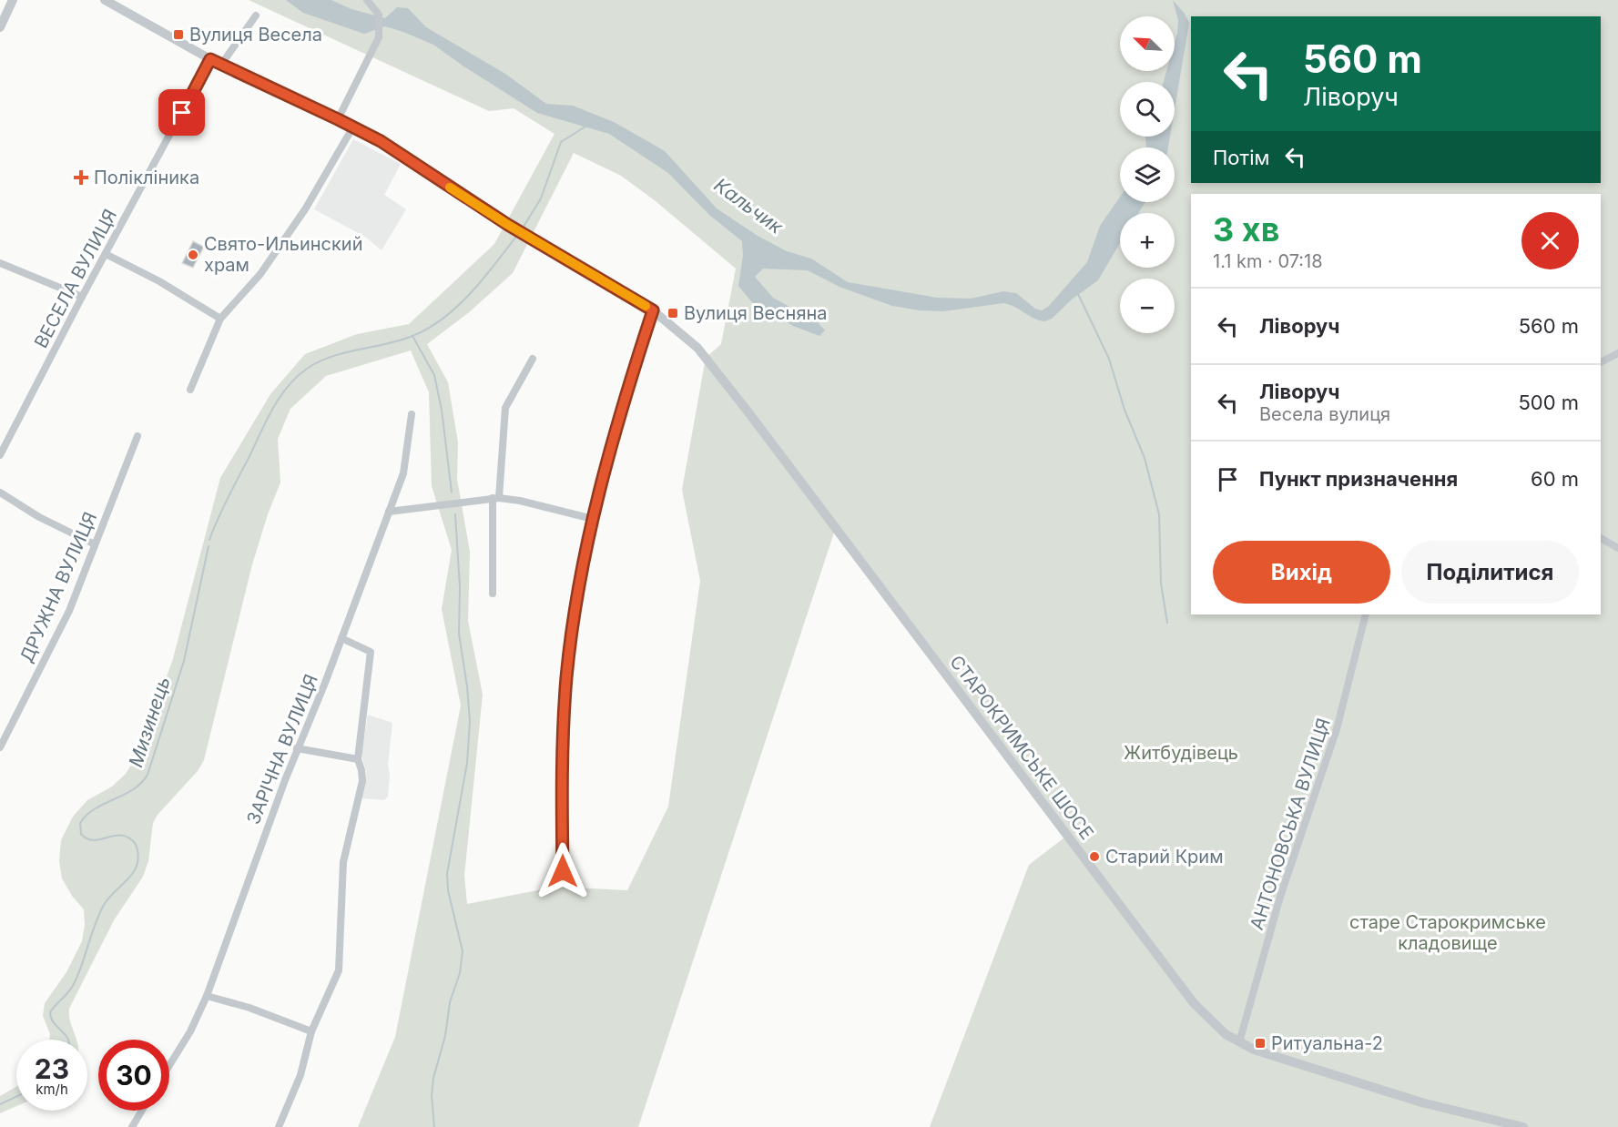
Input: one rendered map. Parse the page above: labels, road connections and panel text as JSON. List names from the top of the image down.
{
  "streets": {
    "street": [
      "ВЕСЕЛА ВУЛИЦЯ",
      "ДРУЖНА ВУЛИЦЯ",
      "СТАРОКРИМСЬКЕ ШОСЕ",
      "ЗАРІЧНА ВУЛИЦЯ",
      "АНТОНОВСЬКА ВУЛИЦЯ"
    ]
  },
  "crossings": [
    ["ВЕСЕЛА ВУЛИЦЯ", "СТАРОКРИМСЬКЕ ШОСЕ"],
    ["СТАРОКРИМСЬКЕ ШОСЕ", "АНТОНОВСЬКА ВУЛИЦЯ"]
  ],
  "water": ["Кальчик", "Мизинець"],
  "parks": ["Житбудівець", "старе Старокримське кладовище"],
  "places": {
    "transit": ["Вулиця Весела", "Вулиця Весняна", "Ритуальна-2"],
    "health": ["Полікліника"],
    "other": ["Свято-Ильинский храм", "Старий Крим"]
  },
  "north": "top left",
  "page": {
    "map_buttons": ["+", "−"],
    "turn": ["560 m", "Ліворуч"],
    "then": "Потім",
    "heading": ["3 хв", "1.1 km · 07:18"],
    "list": [
      {
        "name": "Ліворуч",
        "value": "560 m"
      },
      {
        "name": "Ліворуч",
        "note": "Весела вулиця",
        "value": "500 m"
      },
      {
        "name": "Пункт призначення",
        "value": "60 m"
      }
    ],
    "buttons": ["Вихід", "Поділитися"],
    "speed": "23 km/h",
    "limit": "30"
  }
}
